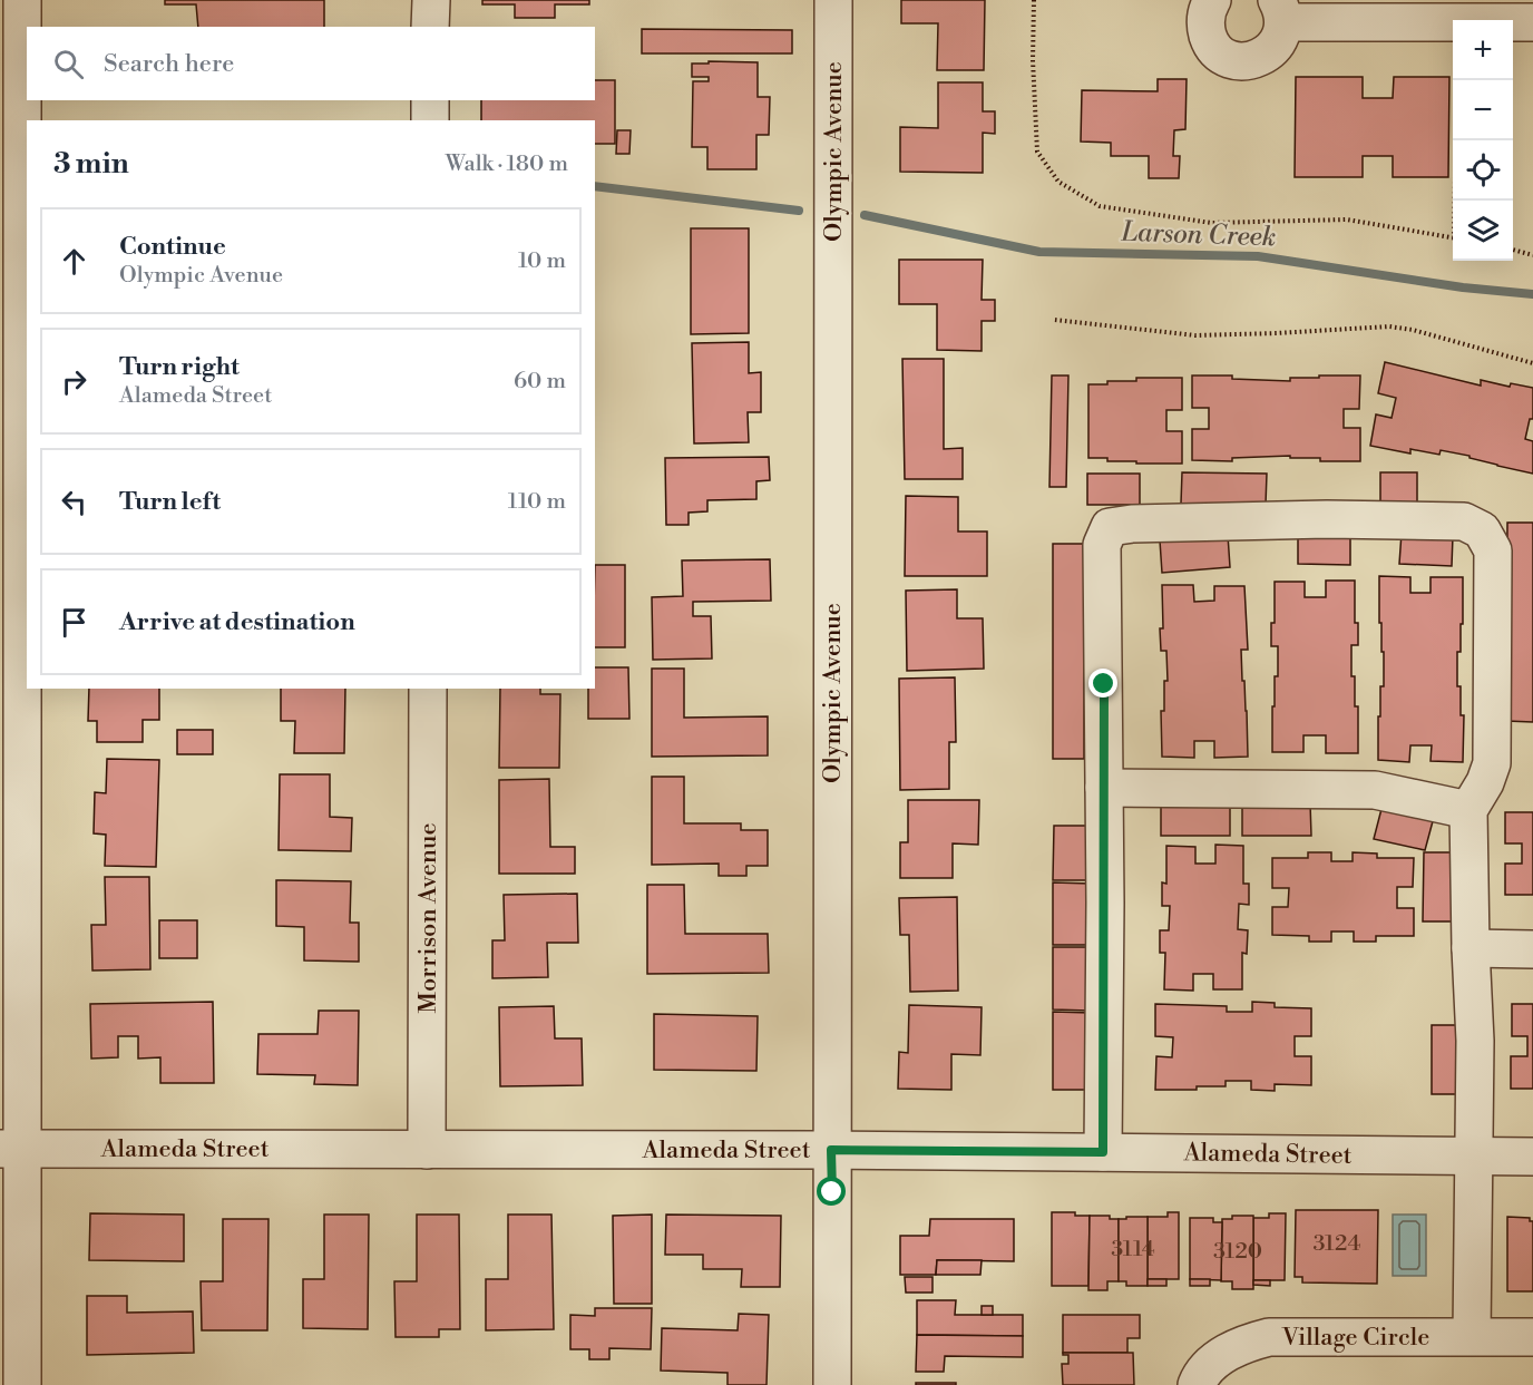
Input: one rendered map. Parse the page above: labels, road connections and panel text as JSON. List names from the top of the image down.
{
  "streets": {
    "street": [
      "Olympic Avenue",
      "Morrison Avenue",
      "Alameda Street",
      "Village Circle"
    ]
  },
  "crossings": [
    ["Olympic Avenue", "Alameda Street"],
    ["Morrison Avenue", "Alameda Street"]
  ],
  "water": ["Larson Creek"],
  "house_numbers": ["3124", "3114", "3120"],
  "page": {
    "map_buttons": ["+", "−"],
    "search": "Search here",
    "heading": ["3 min", "Walk · 180 m"],
    "list": [
      ["Continue", "Olympic Avenue", "10 m"],
      ["Turn right", "Alameda Street", "60 m"],
      ["Turn left", "110 m"],
      "Arrive at destination"
    ]
  }
}
